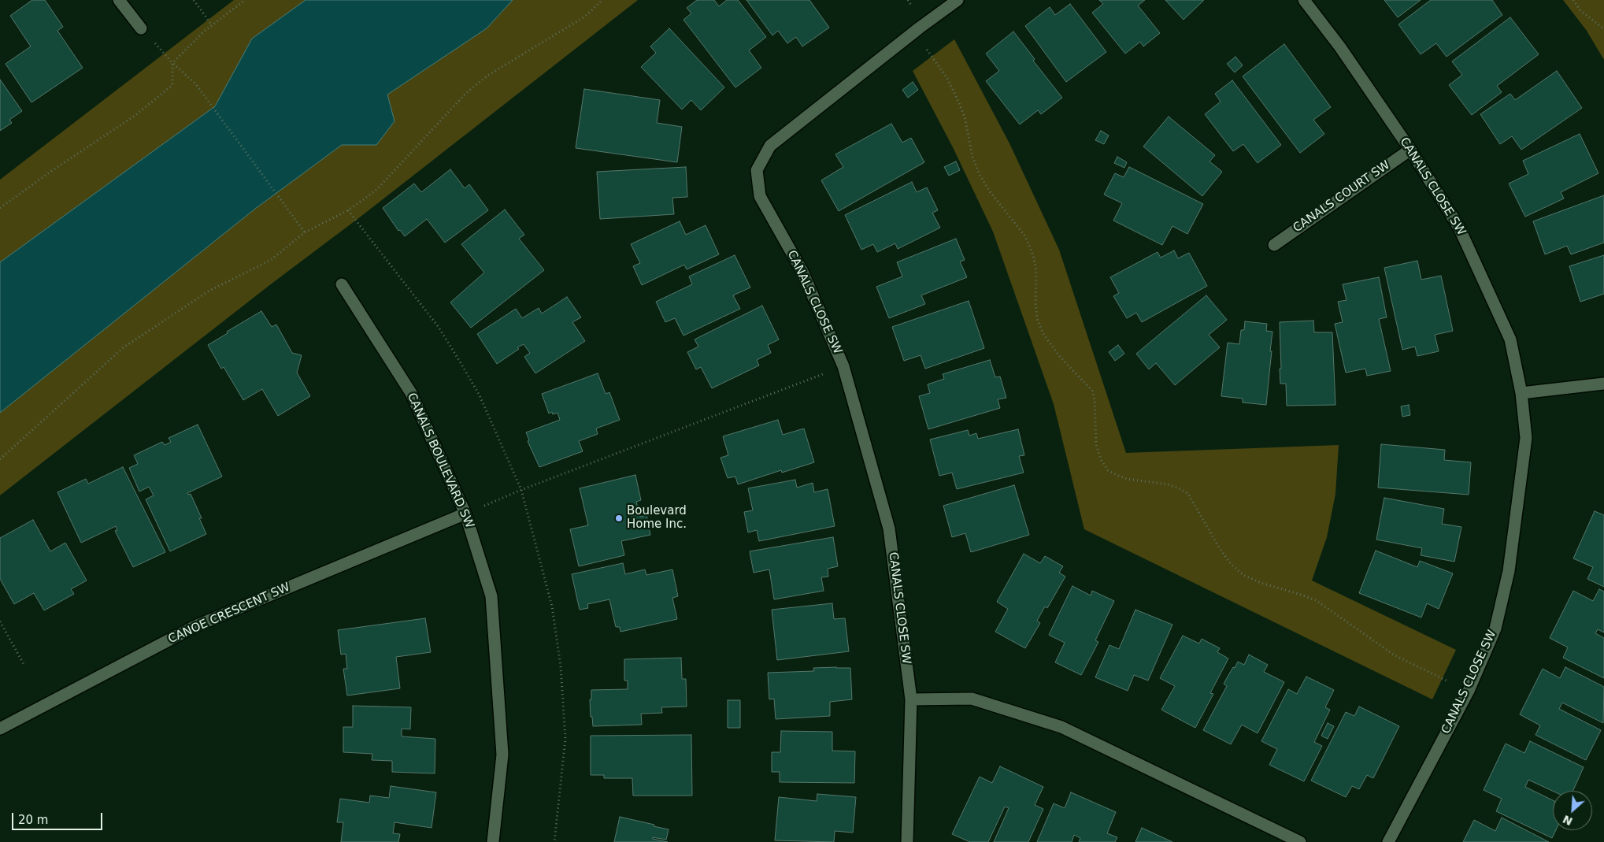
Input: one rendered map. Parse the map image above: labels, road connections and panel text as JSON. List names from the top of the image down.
{
  "streets": {
    "street": [
      "CANALS CLOSE SW",
      "CANALS COURT SW",
      "CANALS BOULEVARD SW",
      "CANOE CRESCENT SW"
    ]
  },
  "crossings": [
    ["CANALS CLOSE SW", "CANALS COURT SW"],
    ["CANALS BOULEVARD SW", "CANOE CRESCENT SW"]
  ],
  "places": ["Boulevard Home Inc."],
  "scale_bar": "20 m",
  "north": "bottom left"
}
